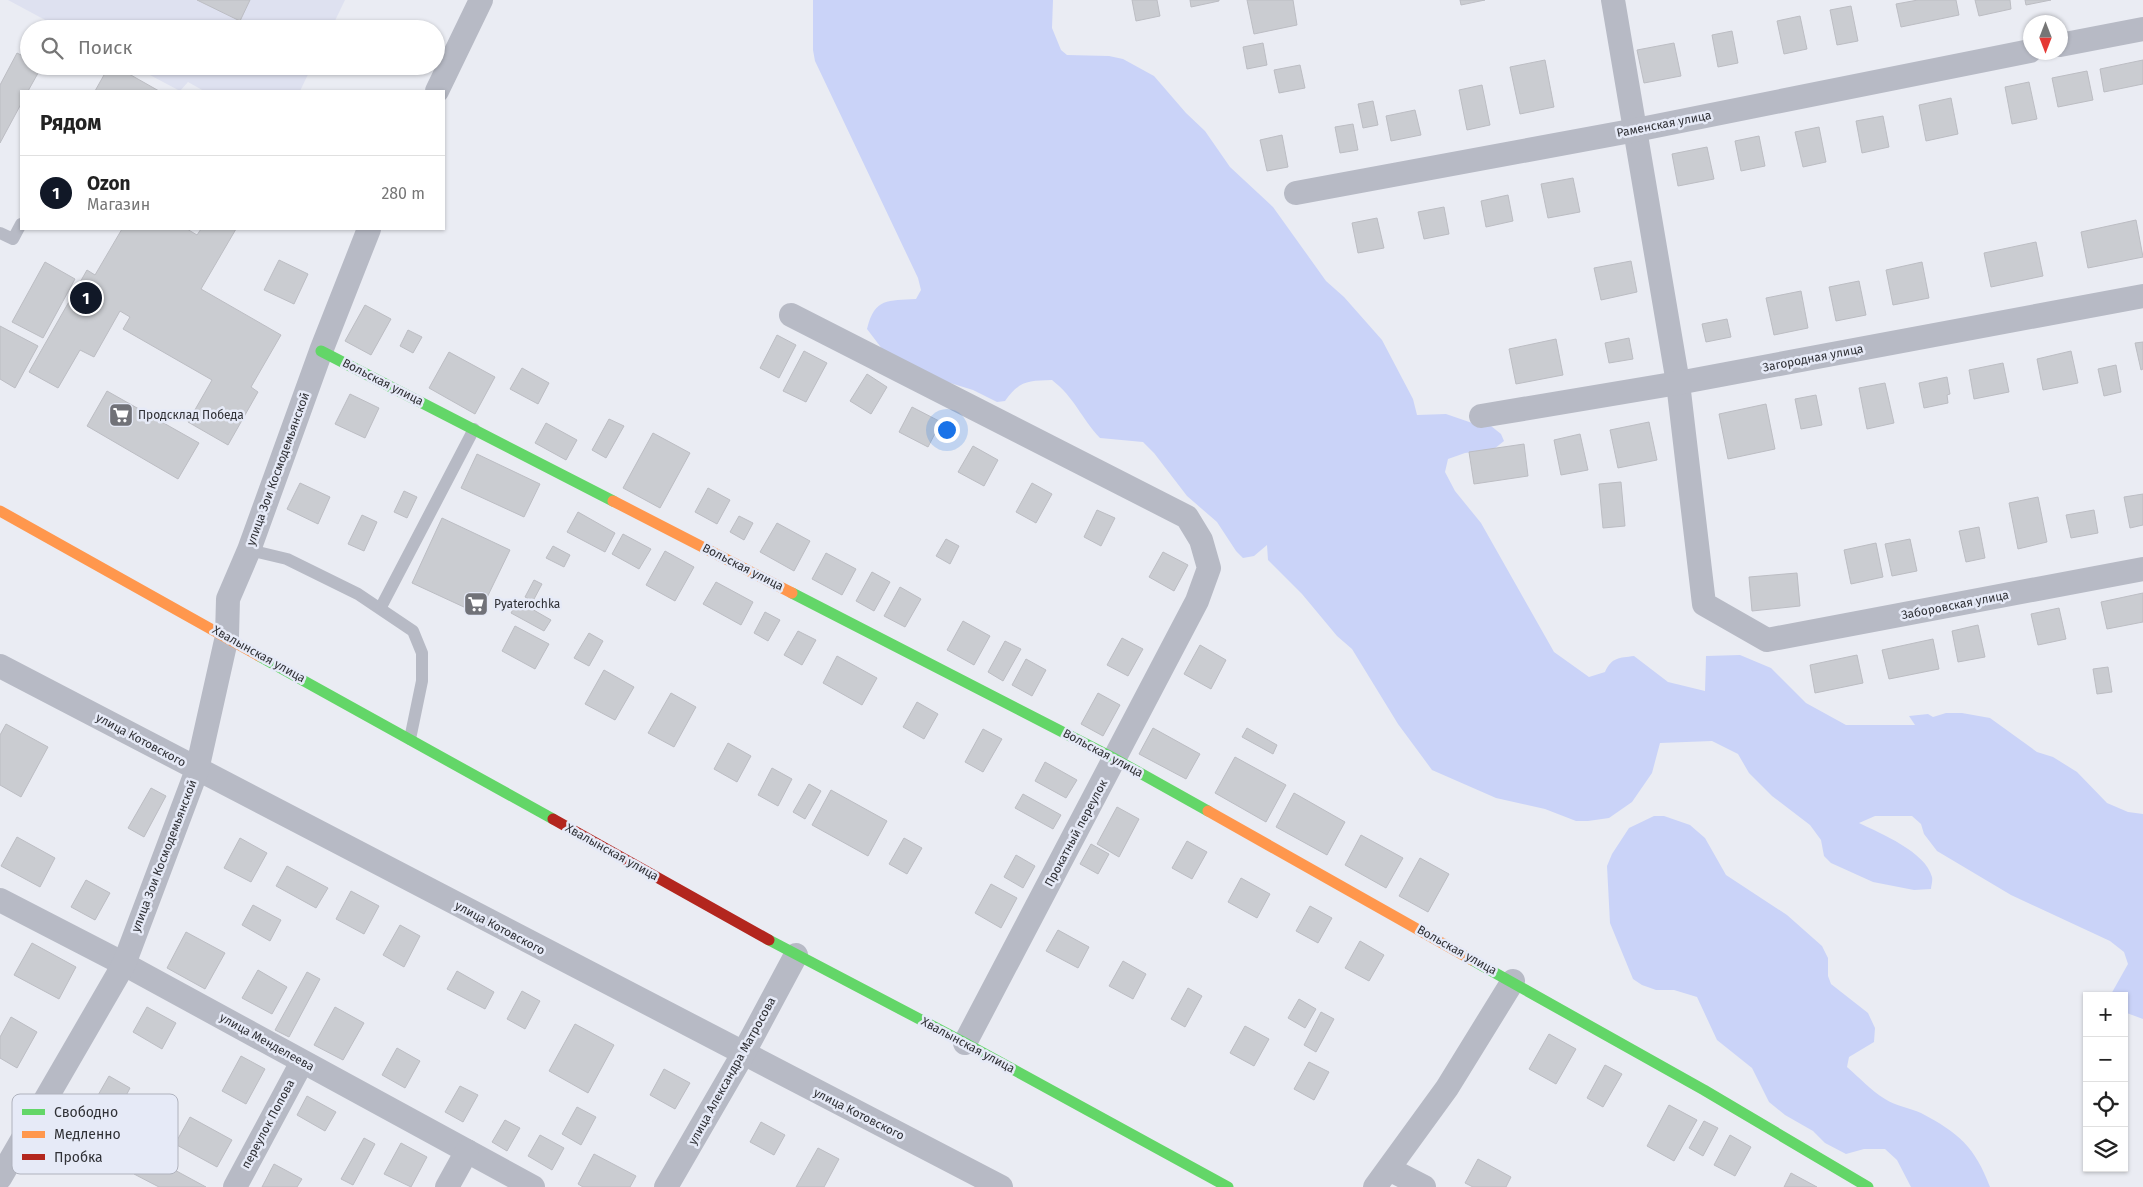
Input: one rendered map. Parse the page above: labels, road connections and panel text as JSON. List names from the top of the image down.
{
  "streets": {
    "street": [
      "Раменская улица",
      "Загородная улица",
      "Вольская улица",
      "улица Зои Космодемьянской",
      "Заборовская улица",
      "Хвалынская улица",
      "улица Котовского",
      "Прокатный переулок",
      "улица Менделеева",
      "улица Александра Матросова",
      "переулок Попова"
    ]
  },
  "crossings": [
    ["Загородная улица", "Заборовская улица"],
    ["Вольская улица", "улица Зои Космодемьянской"],
    ["Вольская улица", "Прокатный переулок"],
    ["улица Зои Космодемьянской", "Хвалынская улица"],
    ["улица Зои Космодемьянской", "улица Котовского"],
    ["улица Зои Космодемьянской", "улица Менделеева"],
    ["Хвалынская улица", "Прокатный переулок"],
    ["Хвалынская улица", "улица Александра Матросова"],
    ["улица Котовского", "улица Александра Матросова"],
    ["улица Менделеева", "переулок Попова"]
  ],
  "places": {
    "supermarket": ["Продсклад Победа", "Pyaterochka"]
  },
  "legend": ["Свободно", "Медленно", "Пробка"],
  "north": "bottom",
  "page": {
    "search": "Поиск",
    "heading": "Рядом",
    "list": [
      {
        "mark": "1",
        "name": "Ozon",
        "note": "Магазин",
        "value": "280 m"
      }
    ],
    "pins": "1",
    "map_buttons": ["+", "−"]
  }
}
